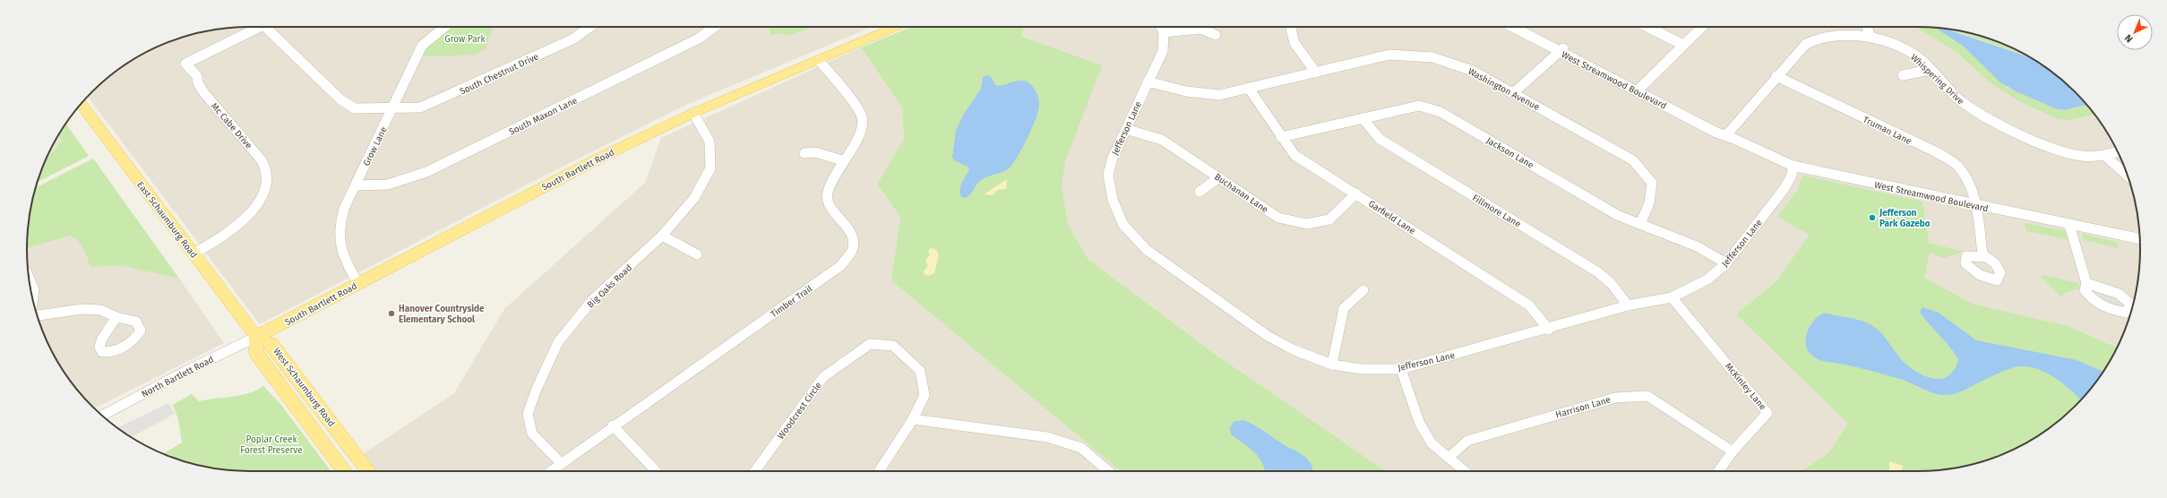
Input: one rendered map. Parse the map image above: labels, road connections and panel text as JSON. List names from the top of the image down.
{
  "streets": {
    "main road": ["South Bartlett Road", "East Schaumburg Road", "West Schaumburg Road"],
    "street": [
      "South Chestnut Drive",
      "Whispering Drive",
      "West Streamwood Boulevard",
      "Washington Avenue",
      "South Maxon Lane",
      "Mc Cabe Drive",
      "Jefferson Lane",
      "Truman Lane",
      "Grow Lane",
      "Jackson Lane",
      "Buchanan Lane",
      "Fillmore Lane",
      "Garfield Lane",
      "Big Oaks Road",
      "Timber Trail",
      "North Bartlett Road",
      "McKinley Lane",
      "Harrison Lane",
      "Woodcrest Circle"
    ]
  },
  "crossings": [
    ["South Chestnut Drive", "Grow Lane"],
    ["Whispering Drive", "West Streamwood Boulevard"],
    ["Whispering Drive", "Truman Lane"],
    ["West Streamwood Boulevard", "Jefferson Lane"],
    ["West Streamwood Boulevard", "Truman Lane"],
    ["Washington Avenue", "Jefferson Lane"],
    ["Washington Avenue", "Jackson Lane"],
    ["Washington Avenue", "Garfield Lane"],
    ["South Maxon Lane", "Grow Lane"],
    ["Mc Cabe Drive", "East Schaumburg Road"],
    ["Jefferson Lane", "Jackson Lane"],
    ["Jefferson Lane", "Buchanan Lane"],
    ["Jefferson Lane", "Fillmore Lane"],
    ["Jefferson Lane", "Garfield Lane"],
    ["Jefferson Lane", "McKinley Lane"],
    ["Grow Lane", "South Bartlett Road"],
    ["Jackson Lane", "Fillmore Lane"],
    ["Jackson Lane", "Garfield Lane"],
    ["South Bartlett Road", "East Schaumburg Road"],
    ["South Bartlett Road", "Big Oaks Road"],
    ["South Bartlett Road", "Timber Trail"],
    ["South Bartlett Road", "North Bartlett Road"],
    ["South Bartlett Road", "West Schaumburg Road"],
    ["Buchanan Lane", "Garfield Lane"],
    ["East Schaumburg Road", "North Bartlett Road"],
    ["East Schaumburg Road", "West Schaumburg Road"],
    ["Big Oaks Road", "Timber Trail"],
    ["North Bartlett Road", "West Schaumburg Road"],
    ["McKinley Lane", "Harrison Lane"]
  ],
  "parks": ["Grow Park", "Poplar Creek Forest Preserve"],
  "places": ["Jefferson Park Gazebo", "Hanover Countryside Elementary School"],
  "north": "bottom left"
}
